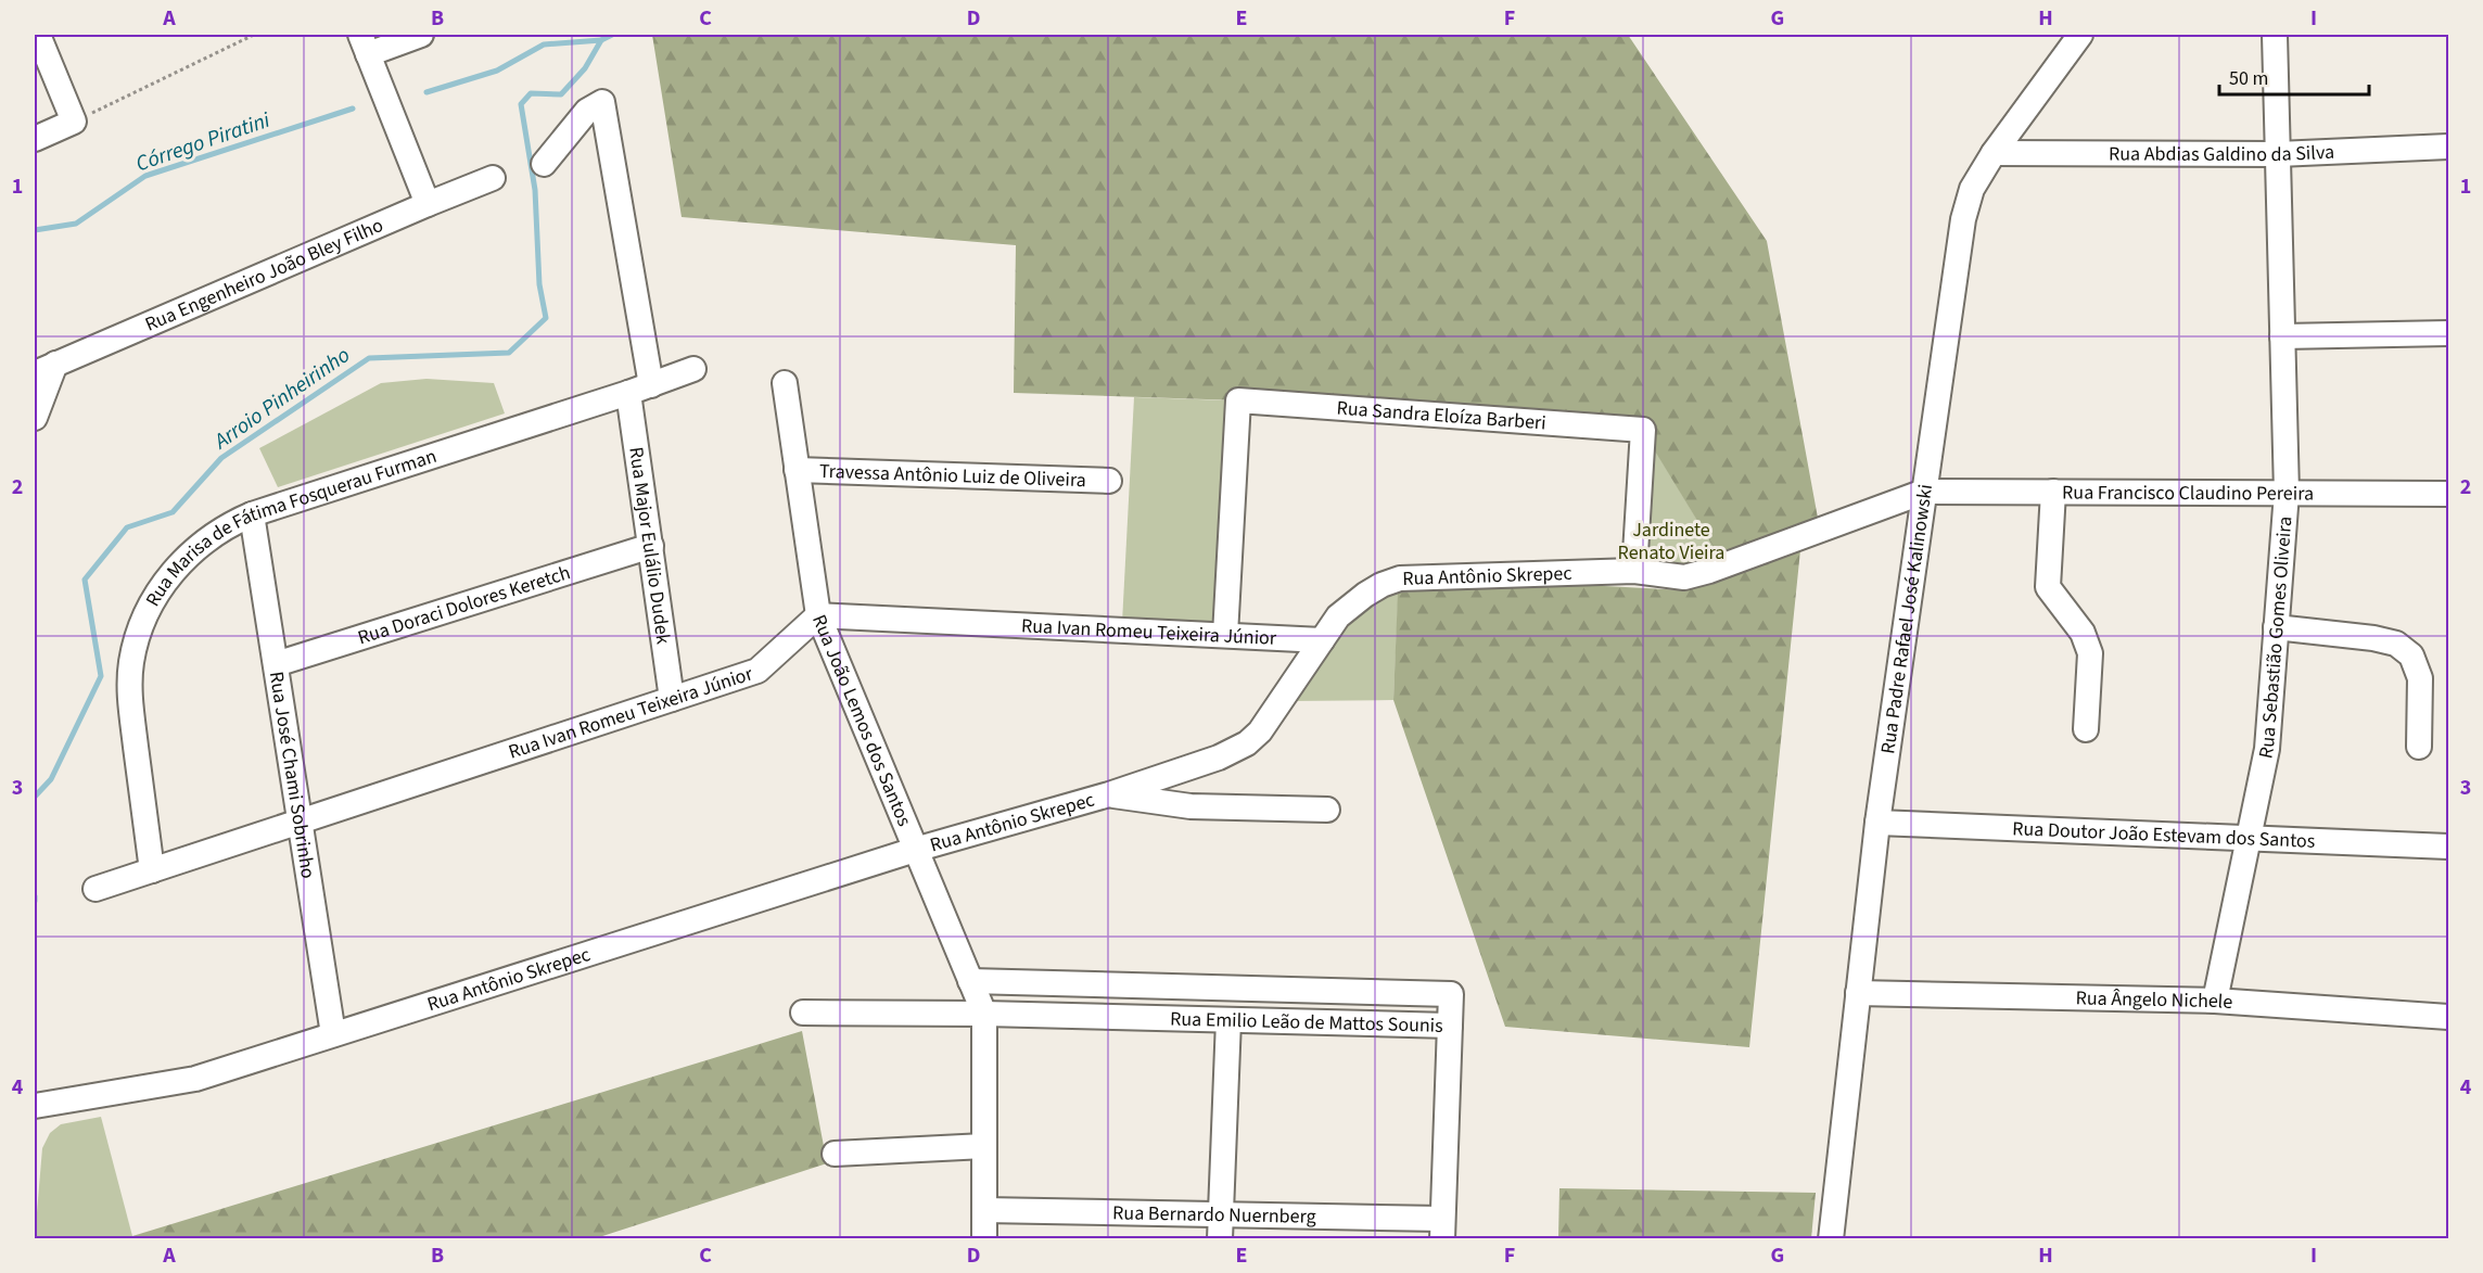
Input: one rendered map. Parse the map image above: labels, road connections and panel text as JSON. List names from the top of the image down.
{
  "streets": {
    "street": [
      "Rua Abdias Galdino da Silva",
      "Rua Engenheiro João Bley Filho",
      "Rua Sandra Eloíza Barberi",
      "Travessa Antônio Luiz de Oliveira",
      "Rua Francisco Claudino Pereira",
      "Rua Marisa de Fátima Fosquerau Furman",
      "Rua Major Eulálio Dudek",
      "Rua Antônio Skrepec",
      "Rua Doraci Dolores Keretch",
      "Rua Padre Rafael José Kalinowski",
      "Rua Ivan Romeu Teixeira Júnior",
      "Rua Sebastião Gomes Oliveira",
      "Rua João Lemos dos Santos",
      "Rua José Chami Sobrinho",
      "Rua Doutor João Estevam dos Santos",
      "Rua Ângelo Nichele",
      "Rua Emilio Leão de Mattos Sounis",
      "Rua Bernardo Nuernberg"
    ]
  },
  "crossings": [
    ["Rua Abdias Galdino da Silva", "Rua Padre Rafael José Kalinowski"],
    ["Rua Abdias Galdino da Silva", "Rua Sebastião Gomes Oliveira"],
    ["Rua Sandra Eloíza Barberi", "Rua Antônio Skrepec"],
    ["Rua Sandra Eloíza Barberi", "Rua Ivan Romeu Teixeira Júnior"],
    ["Travessa Antônio Luiz de Oliveira", "Rua João Lemos dos Santos"],
    ["Rua Francisco Claudino Pereira", "Rua Antônio Skrepec"],
    ["Rua Francisco Claudino Pereira", "Rua Padre Rafael José Kalinowski"],
    ["Rua Francisco Claudino Pereira", "Rua Sebastião Gomes Oliveira"],
    ["Rua Marisa de Fátima Fosquerau Furman", "Rua Major Eulálio Dudek"],
    ["Rua Marisa de Fátima Fosquerau Furman", "Rua Ivan Romeu Teixeira Júnior"],
    ["Rua Marisa de Fátima Fosquerau Furman", "Rua José Chami Sobrinho"],
    ["Rua Major Eulálio Dudek", "Rua Doraci Dolores Keretch"],
    ["Rua Major Eulálio Dudek", "Rua Ivan Romeu Teixeira Júnior"],
    ["Rua Antônio Skrepec", "Rua Padre Rafael José Kalinowski"],
    ["Rua Antônio Skrepec", "Rua Ivan Romeu Teixeira Júnior"],
    ["Rua Antônio Skrepec", "Rua João Lemos dos Santos"],
    ["Rua Antônio Skrepec", "Rua José Chami Sobrinho"],
    ["Rua Doraci Dolores Keretch", "Rua José Chami Sobrinho"],
    ["Rua Padre Rafael José Kalinowski", "Rua Doutor João Estevam dos Santos"],
    ["Rua Padre Rafael José Kalinowski", "Rua Ângelo Nichele"],
    ["Rua Ivan Romeu Teixeira Júnior", "Rua João Lemos dos Santos"],
    ["Rua Ivan Romeu Teixeira Júnior", "Rua José Chami Sobrinho"],
    ["Rua Sebastião Gomes Oliveira", "Rua Doutor João Estevam dos Santos"],
    ["Rua Sebastião Gomes Oliveira", "Rua Ângelo Nichele"],
    ["Rua João Lemos dos Santos", "Rua Emilio Leão de Mattos Sounis"],
    ["Rua João Lemos dos Santos", "Rua Bernardo Nuernberg"]
  ],
  "water": ["Córrego Piratini", "Arroio Pinheirinho"],
  "parks": ["Jardinete Renato Vieira"],
  "scale_bar": "50 m",
  "grid": {
    "columns": [
      "A",
      "B",
      "C",
      "D",
      "E",
      "F",
      "G",
      "H",
      "I"
    ],
    "rows": [
      "1",
      "2",
      "3",
      "4"
    ]
  }
}
